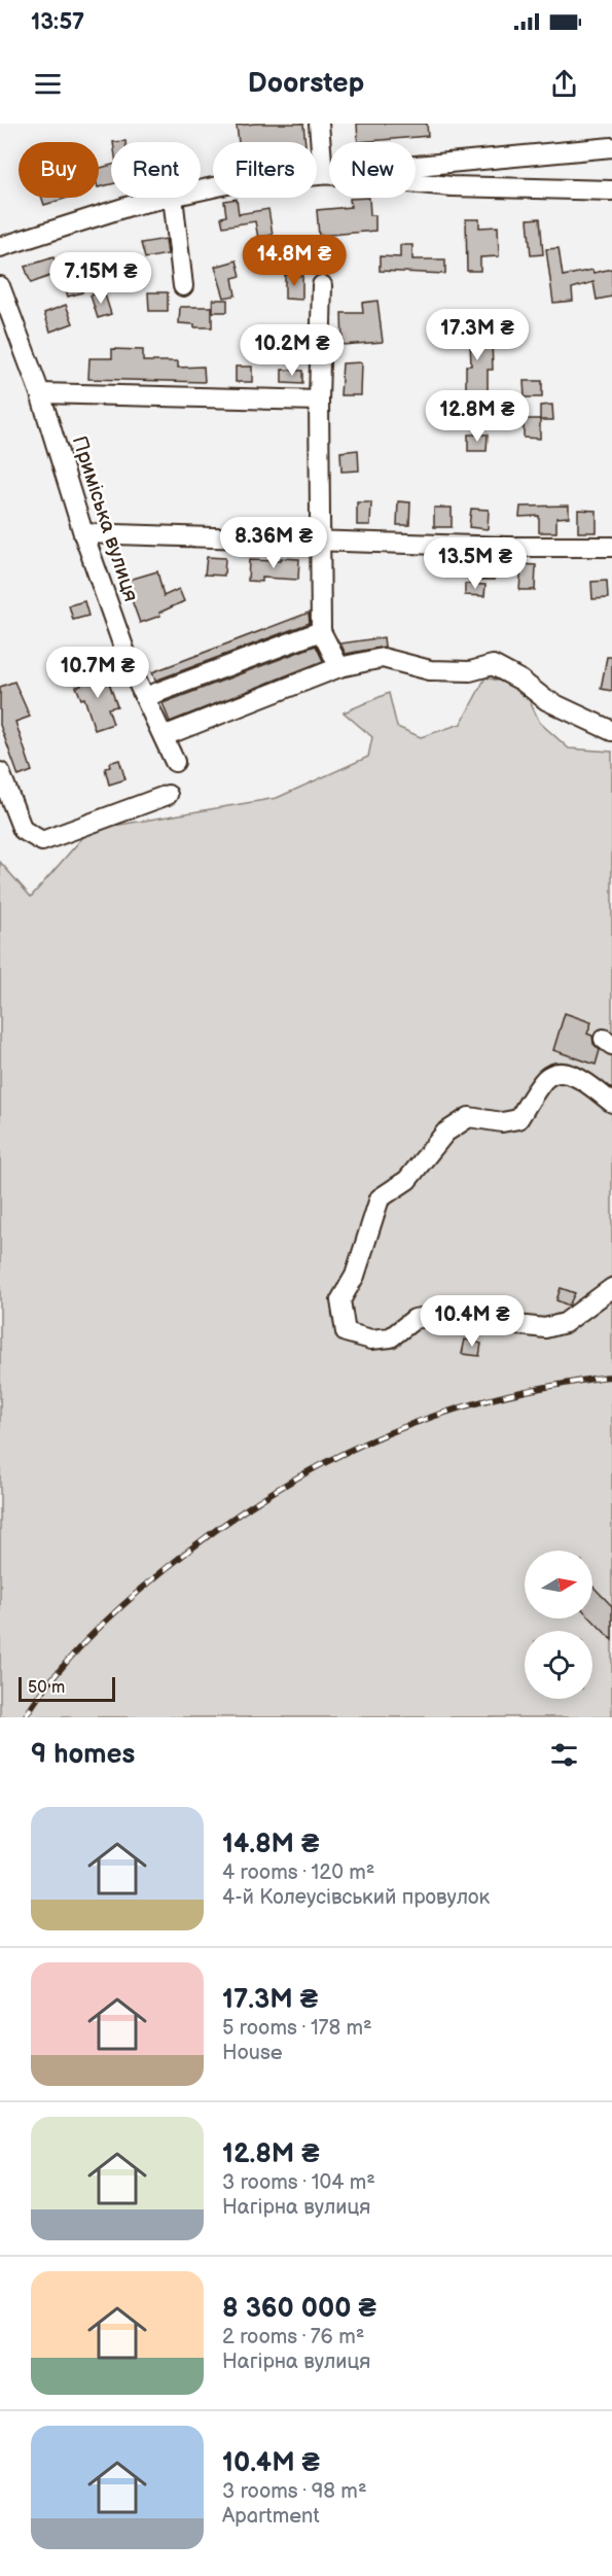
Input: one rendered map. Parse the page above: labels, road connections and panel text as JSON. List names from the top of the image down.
{
  "streets": {
    "street": ["Приміська вулиця"]
  },
  "scale_bar": "50 m",
  "north": "right",
  "page": {
    "status": "13:57",
    "header": "Doorstep",
    "chip": [
      "Buy",
      "Rent",
      "Filters",
      "New"
    ],
    "price": [
      "14.8M ₴",
      "7.15M ₴",
      "17.3M ₴",
      "10.2M ₴",
      "12.8M ₴",
      "8.36M ₴",
      "13.5M ₴",
      "10.7M ₴",
      "10.4M ₴"
    ],
    "scale": "50 m",
    "heading": "9 homes",
    "list": [
      {
        "name": "14.8M ₴",
        "note": "4 rooms · 120 m² · 4-й Колеусівський провулок"
      },
      {
        "name": "17.3M ₴",
        "note": "5 rooms · 178 m² · House"
      },
      {
        "name": "12.8M ₴",
        "note": "3 rooms · 104 m² · Нагірна вулиця"
      },
      {
        "name": "8 360 000 ₴",
        "note": "2 rooms · 76 m² · Нагірна вулиця"
      },
      {
        "name": "10.4M ₴",
        "note": "3 rooms · 98 m² · Apartment"
      }
    ]
  }
}
